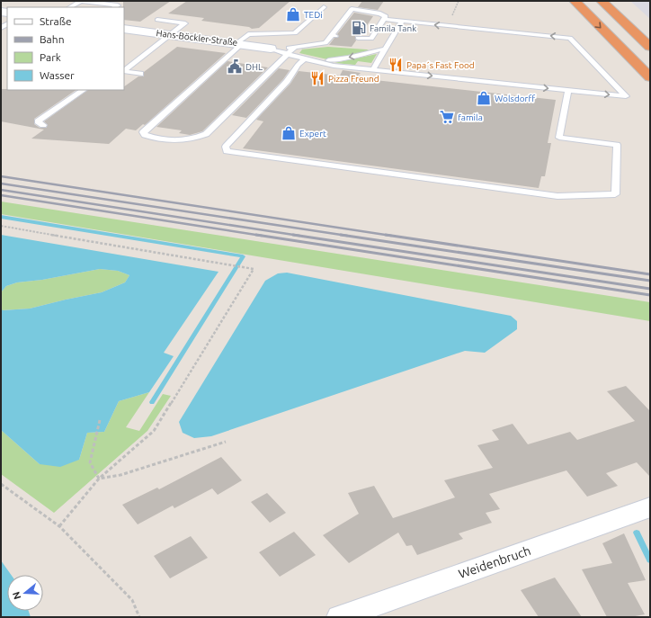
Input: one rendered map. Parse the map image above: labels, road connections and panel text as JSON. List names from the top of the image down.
{
  "streets": {
    "street": ["Hans-Böckler-Straße", "Weidenbruch"]
  },
  "places": {
    "shop": ["TEDi", "Wolsdorff", "Expert"],
    "fuel station": ["Famila Tank"],
    "restaurant": ["Papa´s Fast Food", "Pizza Freund"],
    "public building": ["DHL"],
    "supermarket": ["famila"]
  },
  "legend": [
    "Straße",
    "Bahn",
    "Park",
    "Wasser"
  ],
  "north": "left"
}
